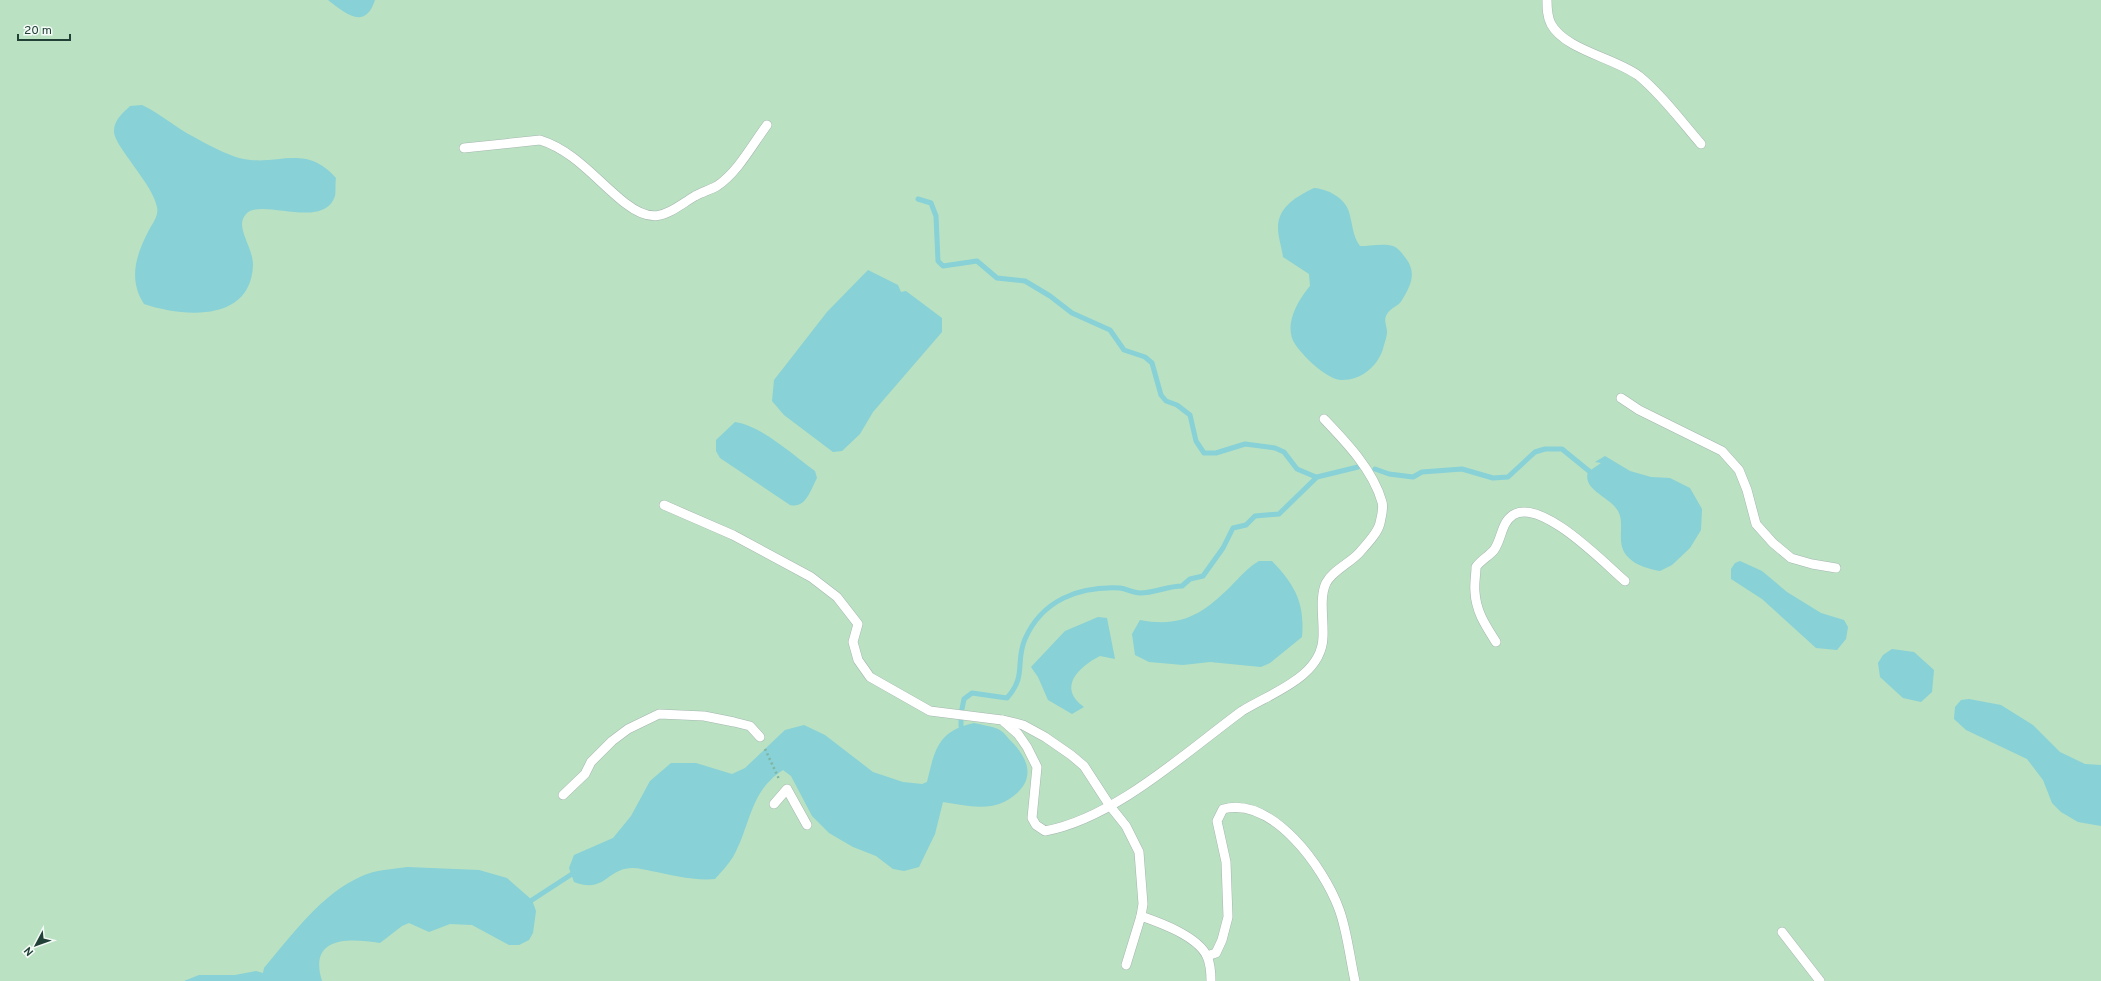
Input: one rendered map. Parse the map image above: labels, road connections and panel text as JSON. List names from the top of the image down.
{
  "scale_bar": "20 m",
  "north": "bottom left"
}
